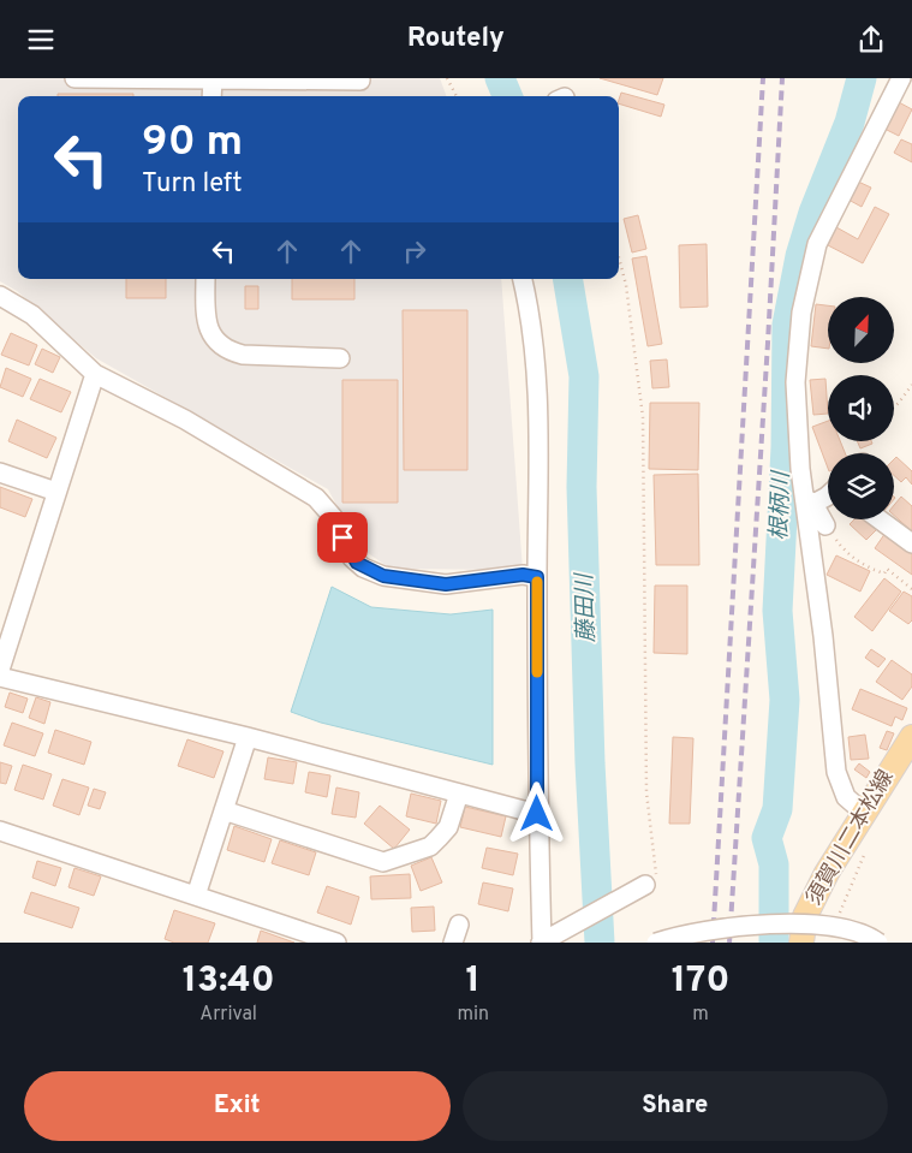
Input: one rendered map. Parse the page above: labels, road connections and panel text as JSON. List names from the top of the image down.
{
  "streets": {
    "main road": ["須賀川二本松線"]
  },
  "water": ["根柄川", "藤田川"],
  "north": "top right",
  "page": {
    "header": "Routely",
    "turn": ["90 m", "Turn left"],
    "eta": [
      "13:40",
      "Arrival",
      "1",
      "min",
      "170",
      "m"
    ],
    "buttons": ["Exit", "Share"]
  }
}
